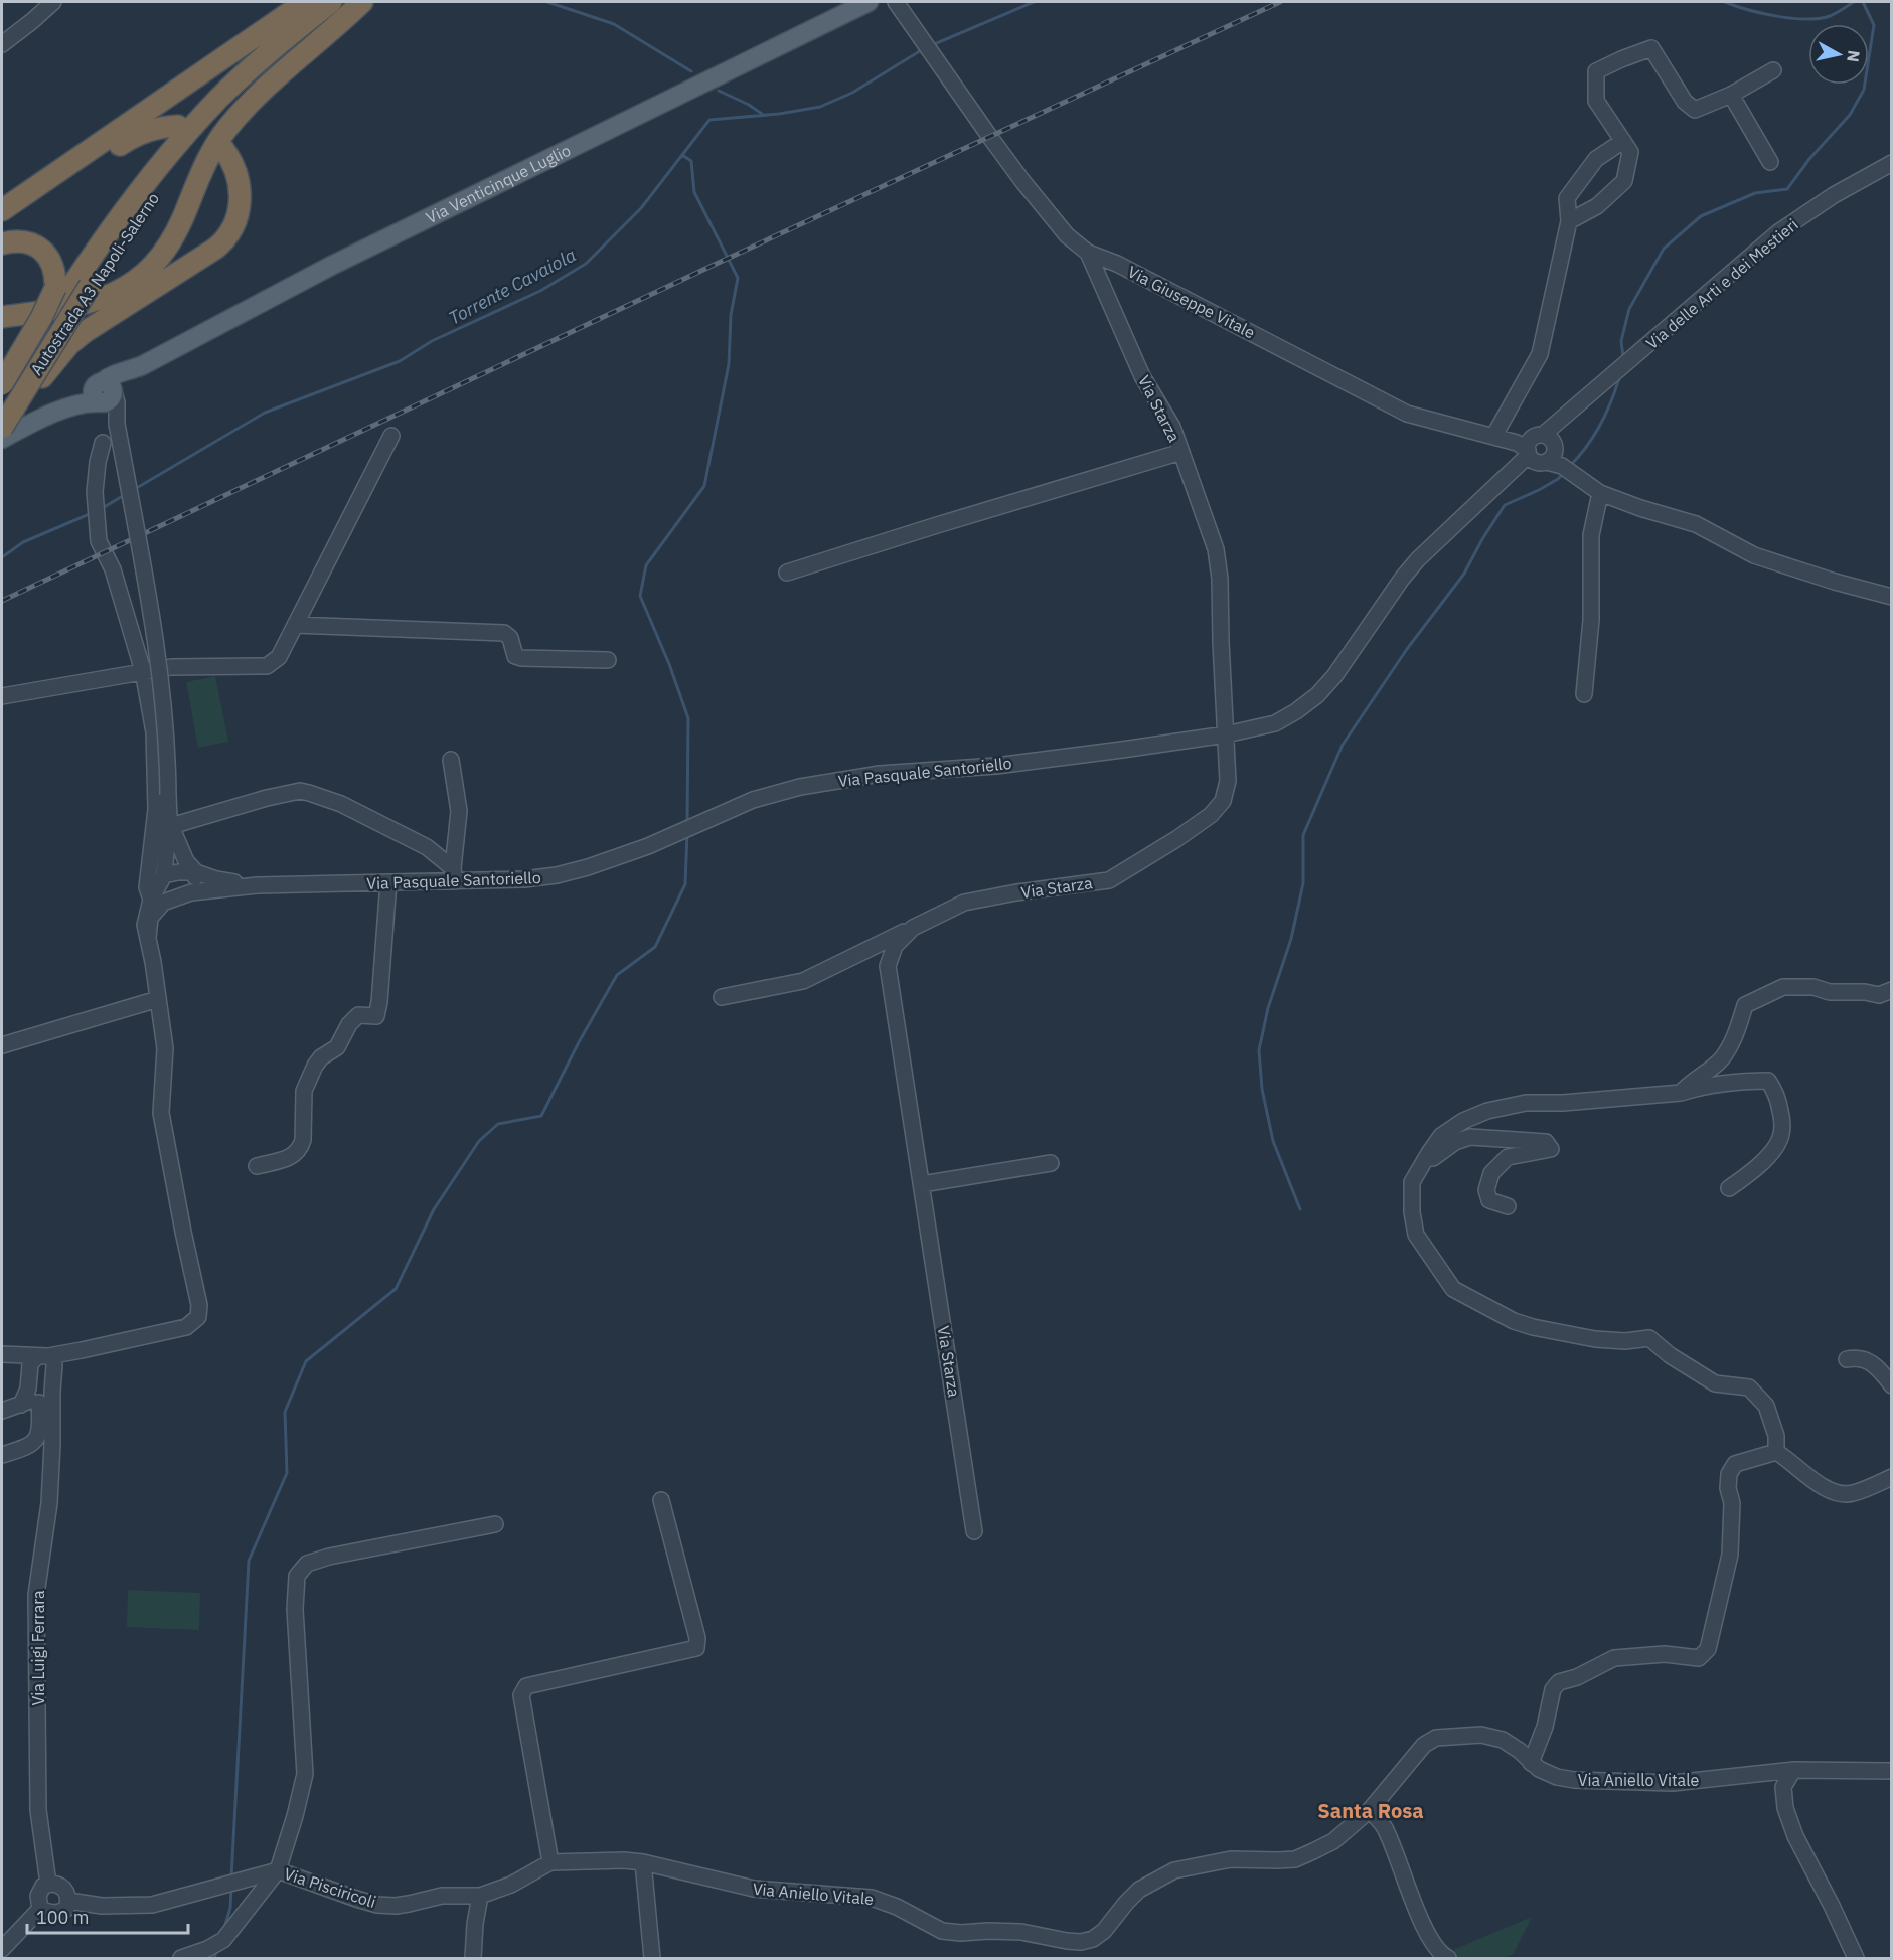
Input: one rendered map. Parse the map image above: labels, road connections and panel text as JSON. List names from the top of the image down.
{
  "streets": {
    "highway": ["Autostrada A3 Napoli-Salerno"],
    "main road": ["Via Venticinque Luglio"],
    "street": [
      "Via delle Arti e dei Mestieri",
      "Via Giuseppe Vitale",
      "Via Starza",
      "Via Pasquale Santoriello",
      "Via Luigi Ferrara",
      "Via Aniello Vitale",
      "Via Pisciricoli"
    ]
  },
  "crossings": [
    ["Via Venticinque Luglio", "Autostrada A3 Napoli-Salerno"],
    ["Via delle Arti e dei Mestieri", "Via Giuseppe Vitale"],
    ["Via delle Arti e dei Mestieri", "Via Pasquale Santoriello"],
    ["Via Giuseppe Vitale", "Via Starza"],
    ["Via Giuseppe Vitale", "Via Pasquale Santoriello"],
    ["Via Starza", "Via Pasquale Santoriello"],
    ["Via Aniello Vitale", "Via Pisciricoli"]
  ],
  "districts": ["Santa Rosa"],
  "water": ["Torrente Cavaiola"],
  "scale_bar": "100 m",
  "north": "right"
}
